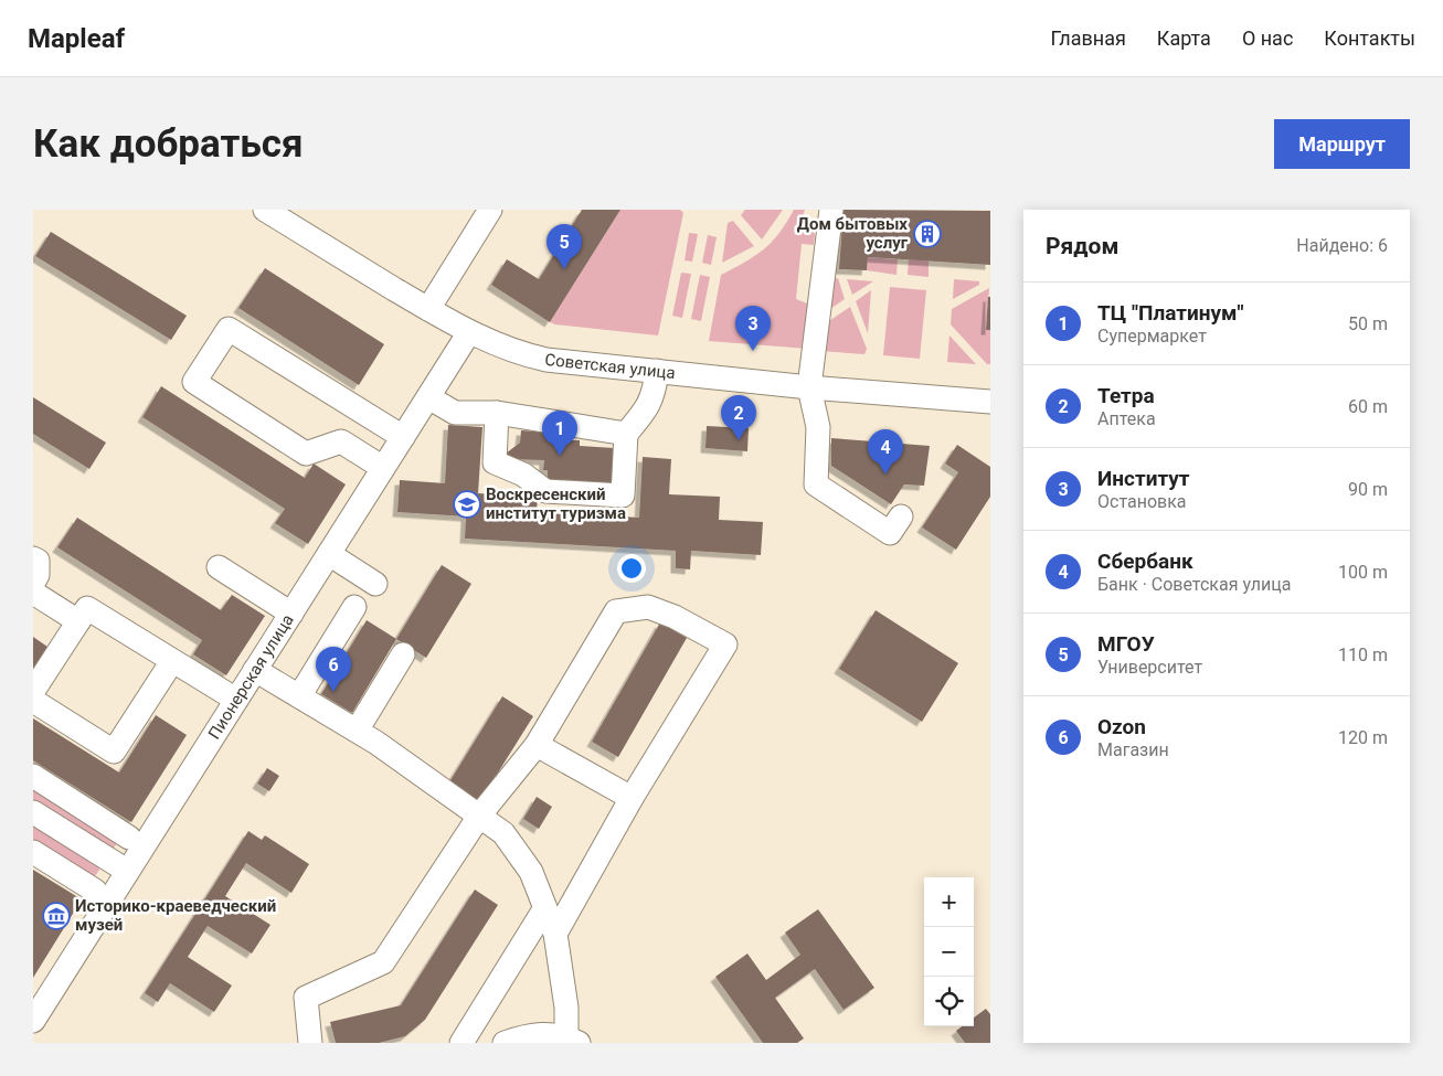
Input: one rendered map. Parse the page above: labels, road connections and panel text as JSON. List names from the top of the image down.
{
  "streets": {
    "street": ["Советская улица", "Пионерская улица"]
  },
  "crossings": [
    ["Советская улица", "Пионерская улица"]
  ],
  "places": {
    "building": ["Дом бытовых услуг"],
    "school or university": ["Воскресенский институт туризма"],
    "museum": ["Историко-краеведческий музей"]
  },
  "page": {
    "header": "Mapleaf",
    "nav": [
      "Главная",
      "Карта",
      "О нас",
      "Контакты"
    ],
    "buttons": "Маршрут",
    "title": "Как добраться",
    "heading": ["Рядом", "Найдено: 6"],
    "pins": [
      "5",
      "3",
      "2",
      "1",
      "4",
      "6"
    ],
    "list": [
      {
        "mark": "1",
        "name": "ТЦ \"Платинум\"",
        "note": "Супермаркет",
        "value": "50 m"
      },
      {
        "mark": "2",
        "name": "Тетра",
        "note": "Аптека",
        "value": "60 m"
      },
      {
        "mark": "3",
        "name": "Институт",
        "note": "Остановка",
        "value": "90 m"
      },
      {
        "mark": "4",
        "name": "Сбербанк",
        "note": "Банк · Советская улица",
        "value": "100 m"
      },
      {
        "mark": "5",
        "name": "МГОУ",
        "note": "Университет",
        "value": "110 m"
      },
      {
        "mark": "6",
        "name": "Ozon",
        "note": "Магазин",
        "value": "120 m"
      }
    ],
    "map_buttons": ["+", "−"]
  }
}
